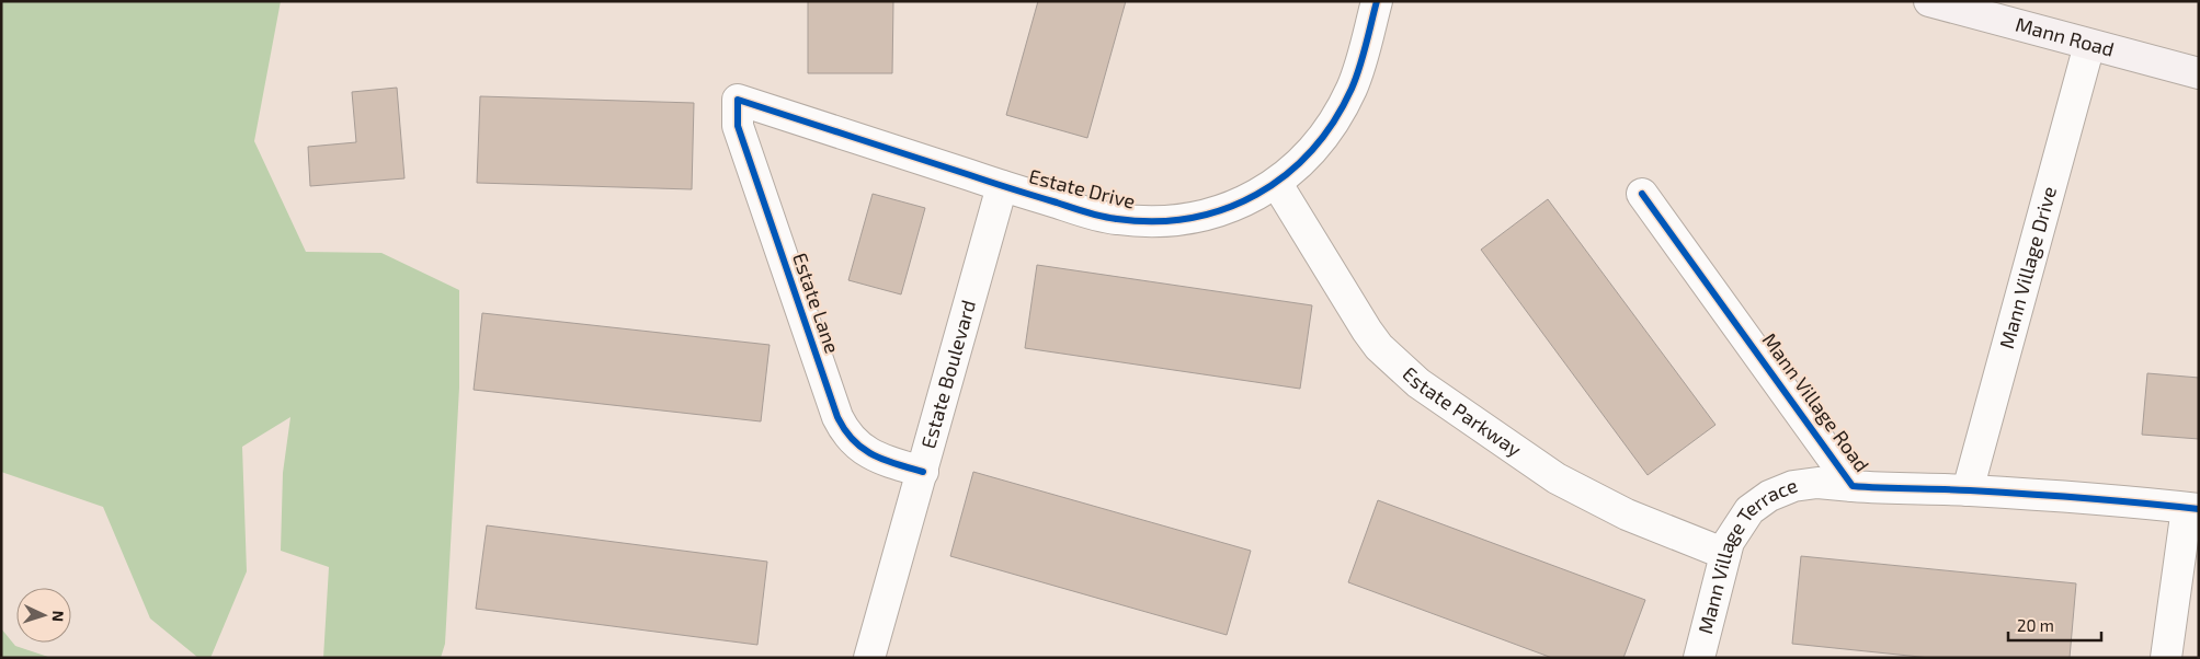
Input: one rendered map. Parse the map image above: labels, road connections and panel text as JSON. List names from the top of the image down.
{
  "streets": {
    "main road": ["Mann Road"],
    "street": [
      "Estate Drive",
      "Mann Village Drive",
      "Estate Lane",
      "Estate Boulevard",
      "Mann Village Road",
      "Estate Parkway",
      "Mann Village Terrace"
    ]
  },
  "crossings": [
    ["Mann Road", "Mann Village Drive"],
    ["Estate Drive", "Estate Lane"],
    ["Estate Drive", "Estate Boulevard"],
    ["Estate Drive", "Estate Parkway"],
    ["Mann Village Drive", "Mann Village Road"],
    ["Estate Lane", "Estate Boulevard"],
    ["Mann Village Road", "Mann Village Terrace"],
    ["Estate Parkway", "Mann Village Terrace"]
  ],
  "scale_bar": "20 m",
  "north": "right"
}
